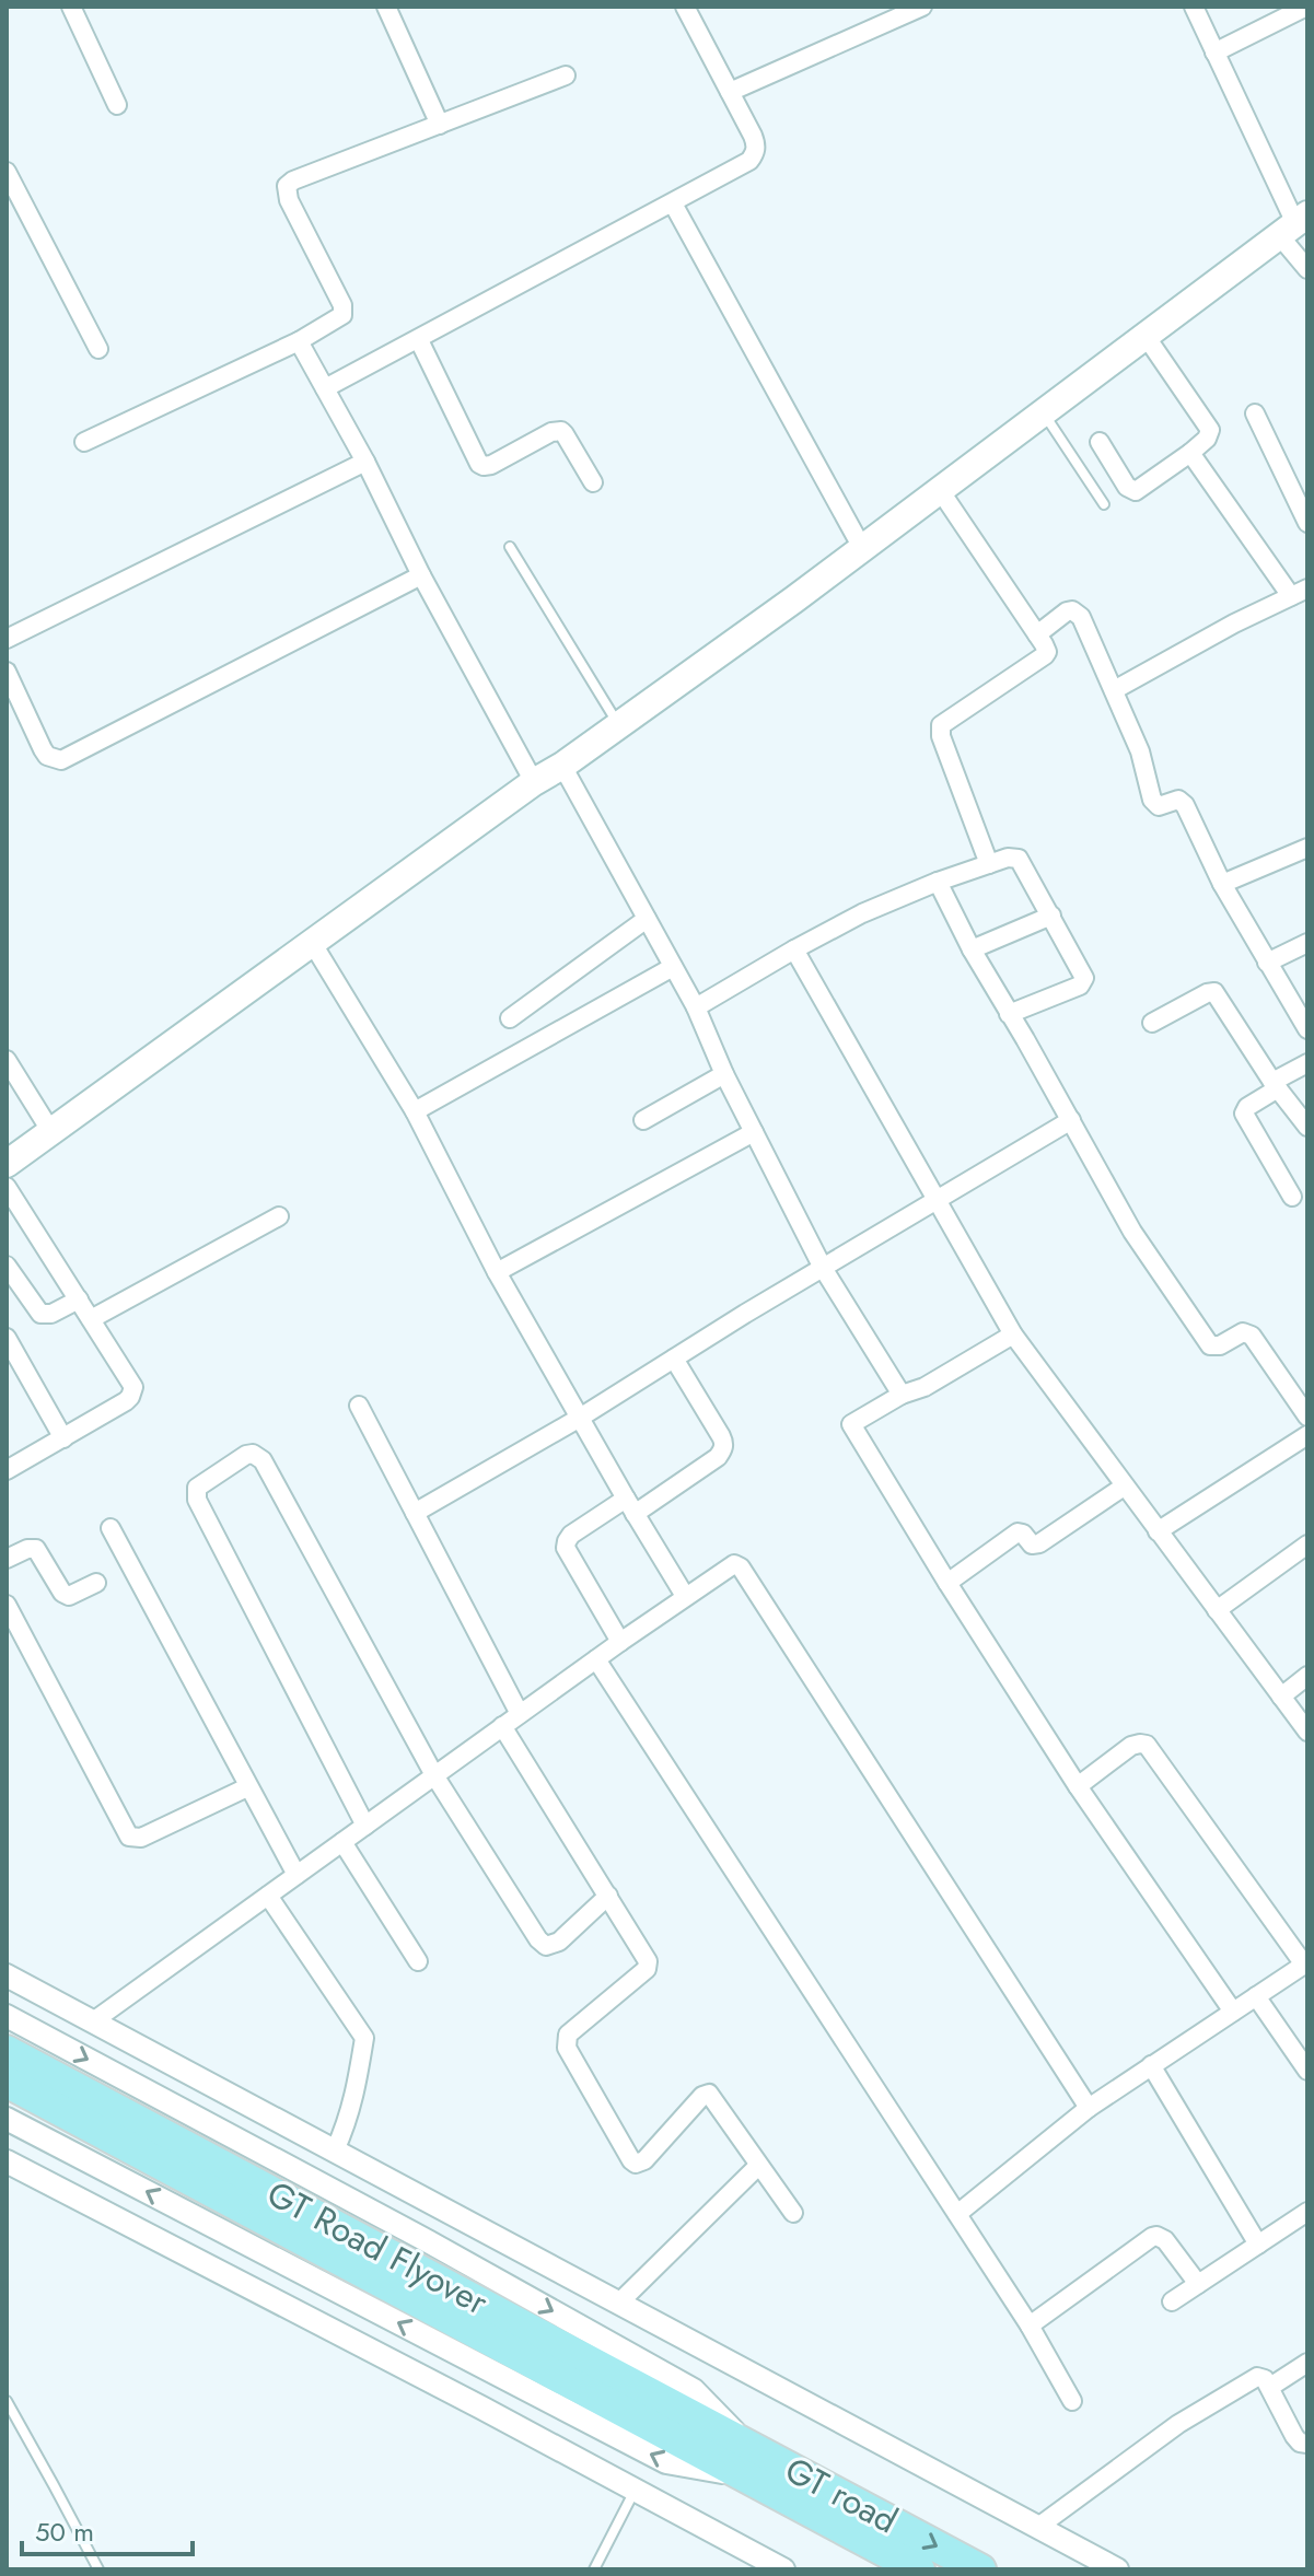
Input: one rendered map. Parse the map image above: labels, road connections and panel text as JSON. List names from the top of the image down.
{
  "streets": {
    "highway": ["GT Road Flyover", "GT road"]
  },
  "crossings": [
    ["GT Road Flyover", "GT road"]
  ],
  "scale_bar": "50 m"
}
